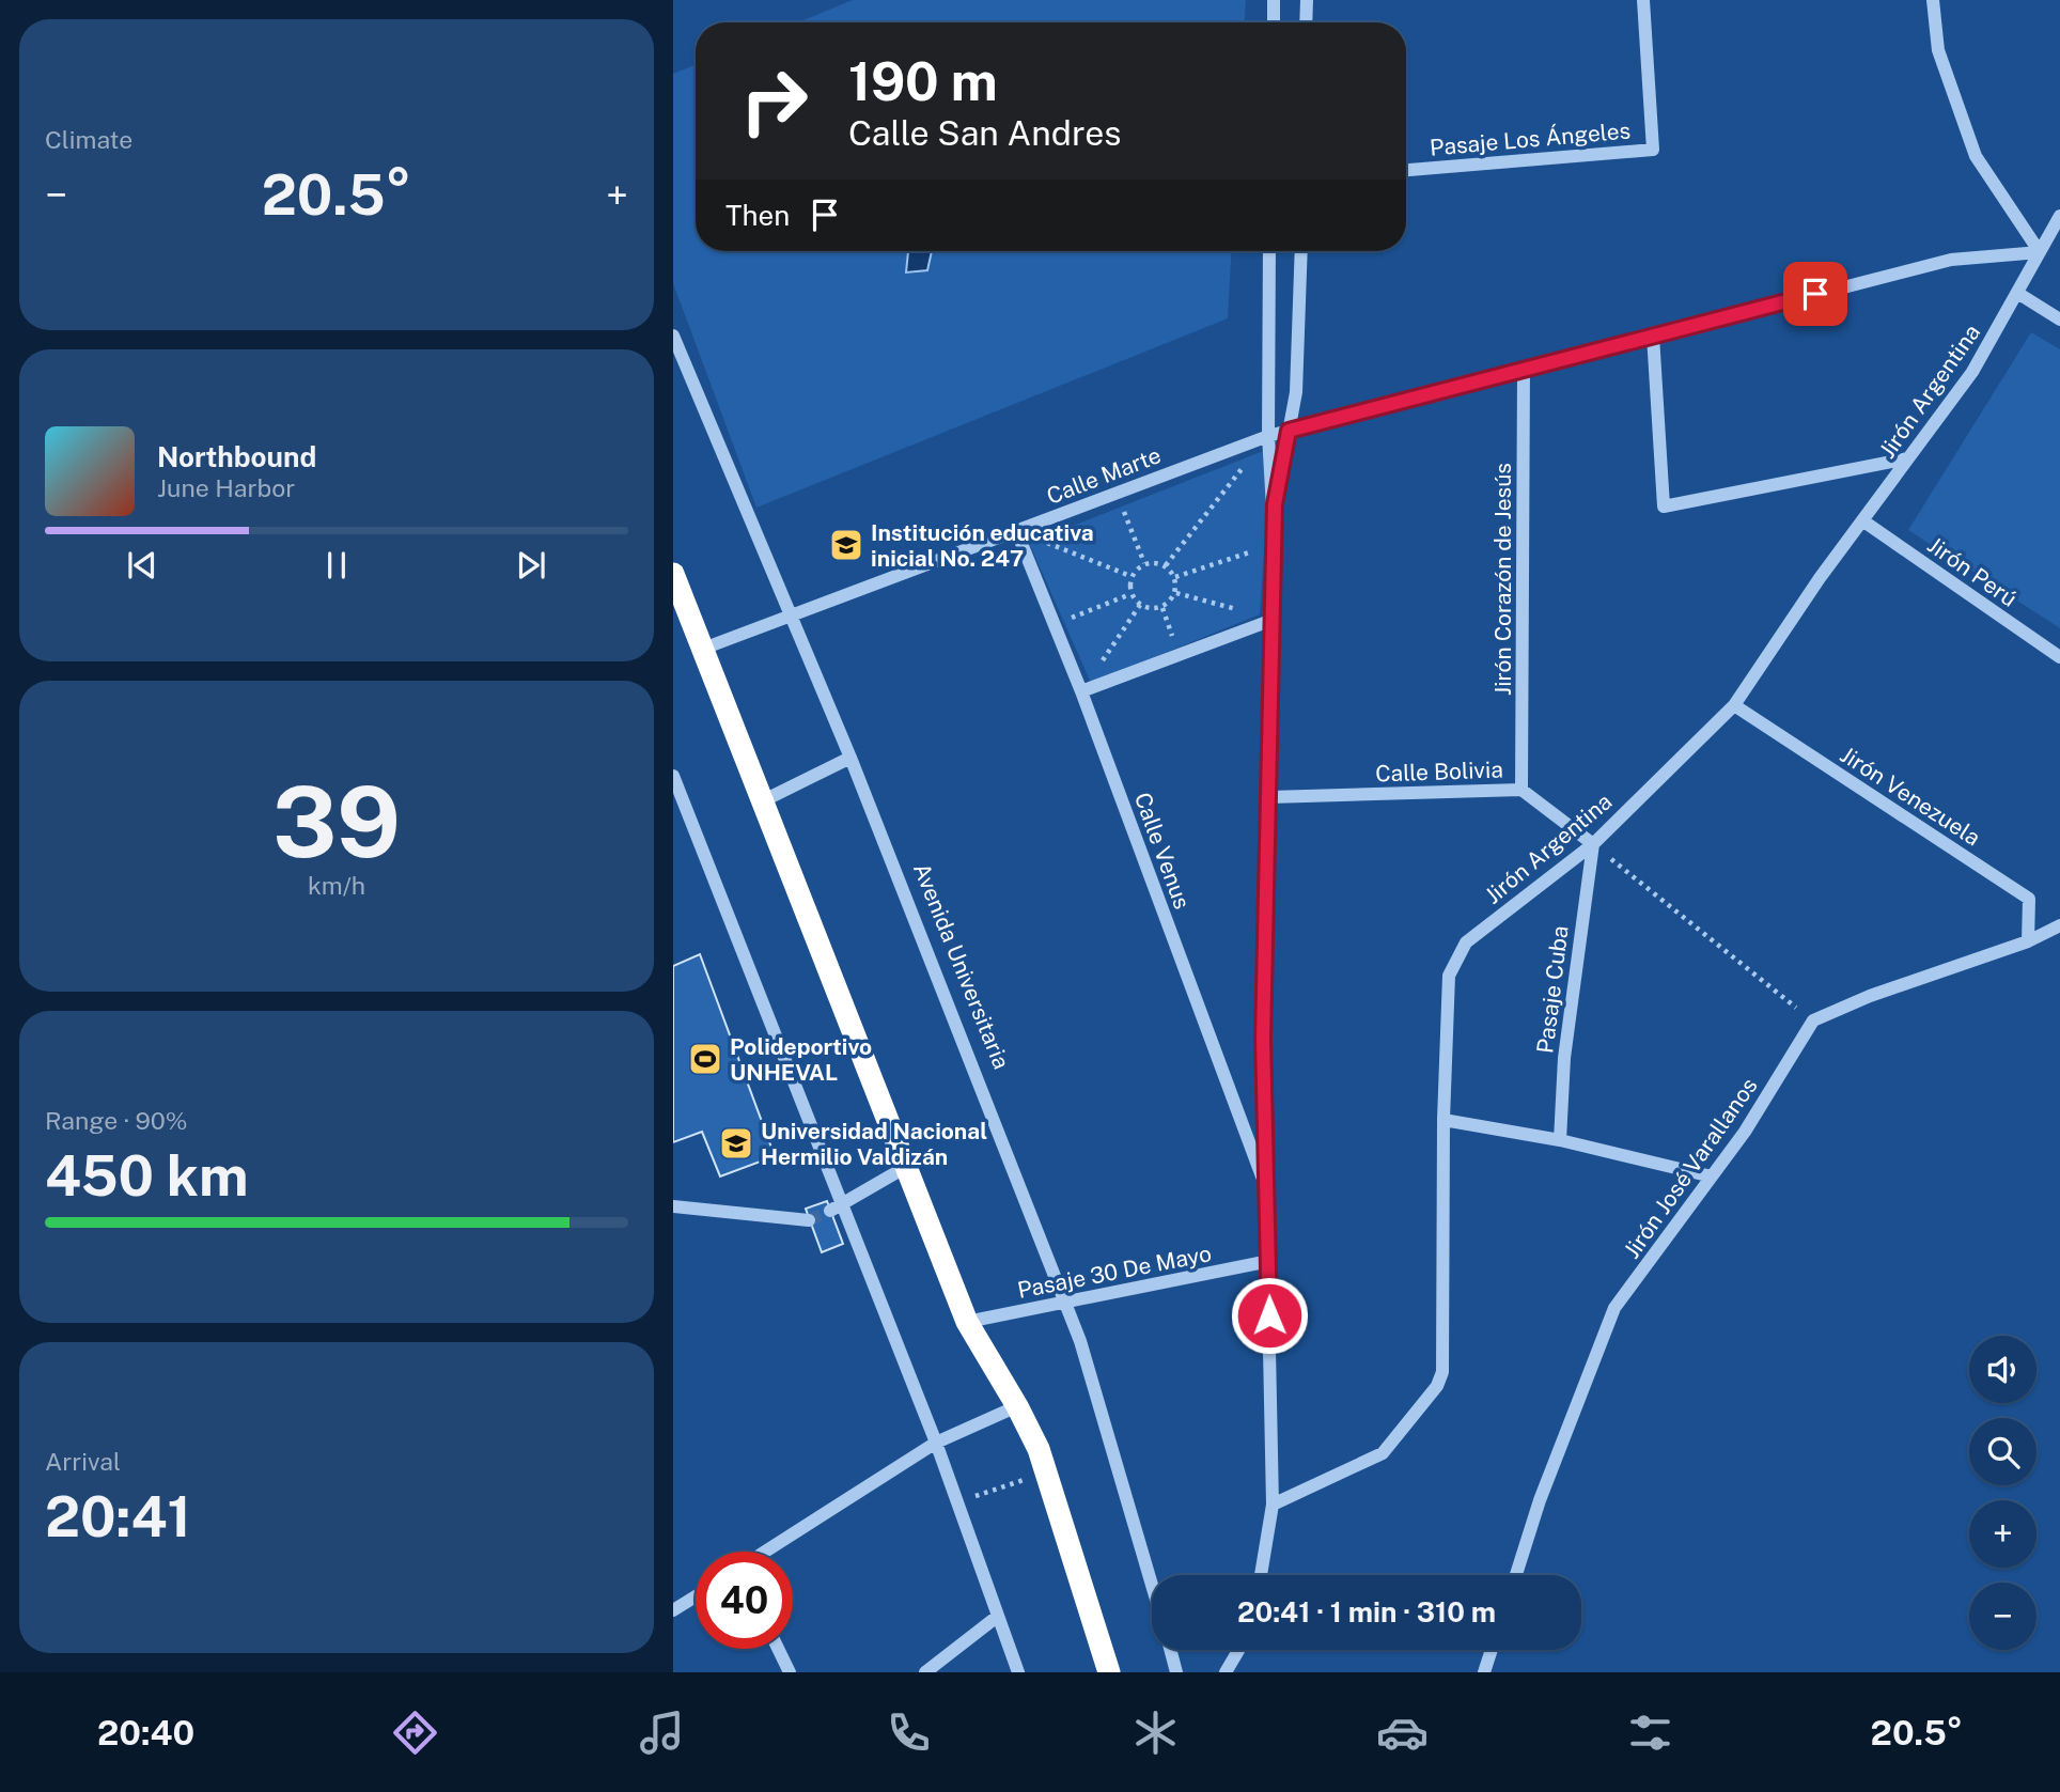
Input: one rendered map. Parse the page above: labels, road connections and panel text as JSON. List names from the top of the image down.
{
  "streets": {
    "street": [
      "Pasaje Los Ángeles",
      "Jirón Argentina",
      "Calle Marte",
      "Jirón Perú",
      "Jirón Corazón de Jesús",
      "Calle Bolivia",
      "Jirón Venezuela",
      "Calle Venus",
      "Avenida Universitaria",
      "Pasaje Cuba",
      "Jirón José Varallanos",
      "Pasaje 30 De Mayo"
    ]
  },
  "crossings": [
    ["Jirón Argentina", "Calle Marte"],
    ["Jirón Argentina", "Jirón Perú"],
    ["Jirón Argentina", "Calle Bolivia"],
    ["Jirón Argentina", "Jirón Venezuela"],
    ["Jirón Argentina", "Pasaje Cuba"],
    ["Calle Marte", "Jirón Corazón de Jesús"],
    ["Calle Marte", "Calle Venus"],
    ["Calle Marte", "Avenida Universitaria"],
    ["Jirón Corazón de Jesús", "Calle Bolivia"],
    ["Calle Bolivia", "Pasaje Cuba"],
    ["Avenida Universitaria", "Pasaje 30 De Mayo"]
  ],
  "places": {
    "school or university": ["Institución educativa inicial No. 247", "Universidad Nacional Hermilio Valdizán"],
    "sports": ["Polideportivo UNHEVAL"]
  },
  "page": {
    "tile": [
      "Climate",
      ["39", "km/h"],
      ["Range · 90%", "450 km"],
      ["Arrival", "20:41"]
    ],
    "turn": ["190 m", "Calle San Andres"],
    "heat": ["−", "20.5°", "+"],
    "then": "Then",
    "song": ["Northbound", "June Harbor"],
    "map_buttons": ["+", "−"],
    "limit": "40",
    "trip": "20:41 · 1 min · 310 m",
    "tabs": ["20:40", "20.5°"]
  }
}
